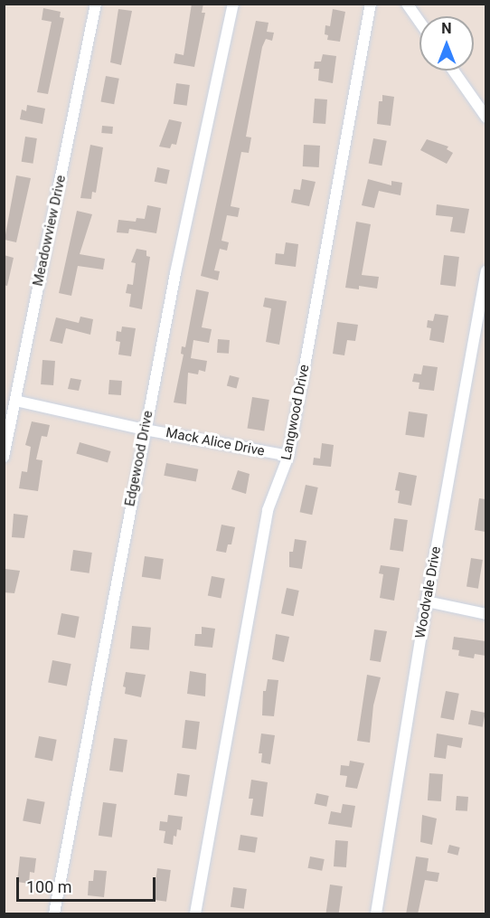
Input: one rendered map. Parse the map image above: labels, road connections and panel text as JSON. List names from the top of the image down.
{
  "streets": {
    "street": [
      "Meadowview Drive",
      "Langwood Drive",
      "Mack Alice Drive",
      "Edgewood Drive",
      "Woodvale Drive"
    ]
  },
  "crossings": [
    ["Meadowview Drive", "Mack Alice Drive"],
    ["Langwood Drive", "Mack Alice Drive"],
    ["Mack Alice Drive", "Edgewood Drive"]
  ],
  "scale_bar": "100 m",
  "north": "top"
}
